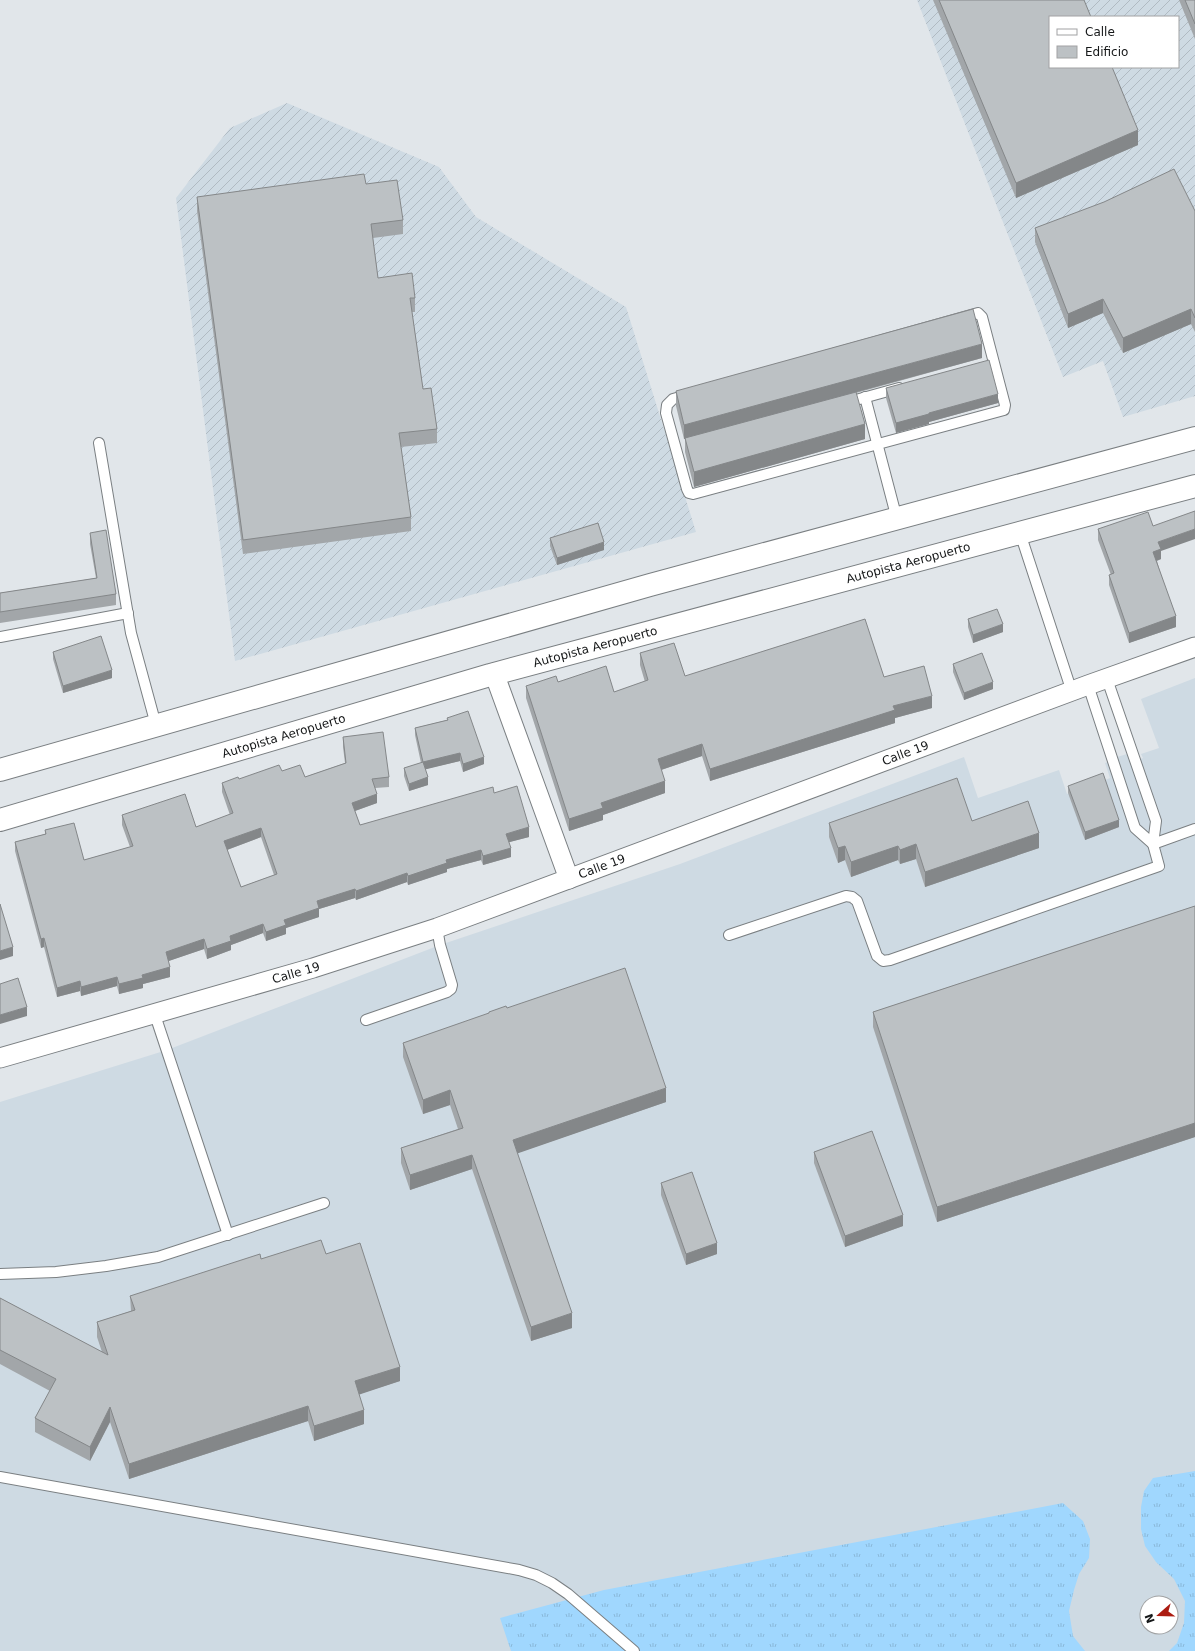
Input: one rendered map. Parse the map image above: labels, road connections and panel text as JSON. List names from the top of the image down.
{
  "streets": {
    "highway": ["Autopista Aeropuerto"],
    "street": ["Calle 19"]
  },
  "legend": ["Calle", "Edificio"],
  "north": "left"
}
